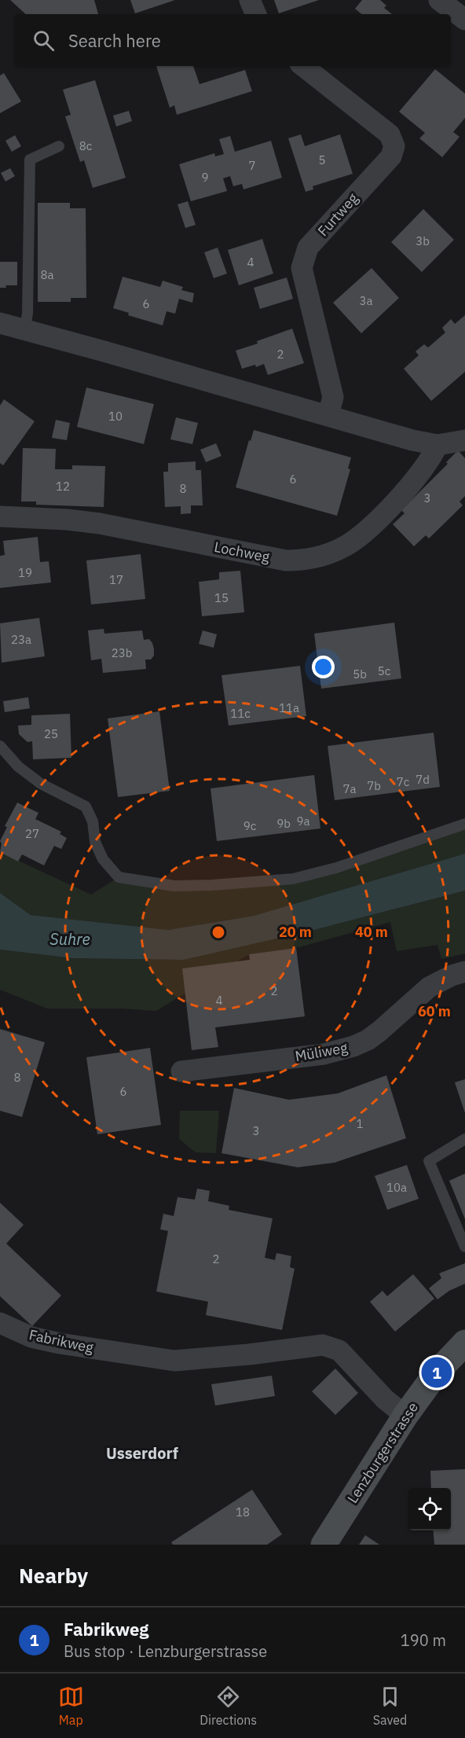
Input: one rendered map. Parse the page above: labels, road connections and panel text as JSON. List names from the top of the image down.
{
  "streets": {
    "main road": ["Lenzburgerstrasse"],
    "street": [
      "Furtweg",
      "Lochweg",
      "Müliweg",
      "Fabrikweg"
    ]
  },
  "crossings": [
    ["Fabrikweg", "Lenzburgerstrasse"]
  ],
  "districts": ["Usserdorf"],
  "water": ["Suhre"],
  "house_numbers": [
    "8c",
    "5",
    "7",
    "9",
    "3b",
    "4",
    "8a",
    "3a",
    "6",
    "2",
    "10",
    "6",
    "12",
    "8",
    "3",
    "19",
    "17",
    "15",
    "23a",
    "23b",
    "5c",
    "5b",
    "11a",
    "11c",
    "25",
    "7d",
    "7c",
    "7b",
    "7a",
    "9a",
    "9b",
    "9c",
    "27",
    "2",
    "4",
    "8",
    "6",
    "1",
    "3",
    "10a",
    "2",
    "18"
  ],
  "page": {
    "search": "Search here",
    "pins": "1",
    "heading": "Nearby",
    "list": [
      {
        "mark": "1",
        "name": "Fabrikweg",
        "note": "Bus stop · Lenzburgerstrasse",
        "value": "190 m"
      }
    ],
    "nav": ["Map", "Directions", "Saved"]
  },
  "rings": ["20 m", "40 m", "60 m"]
}
